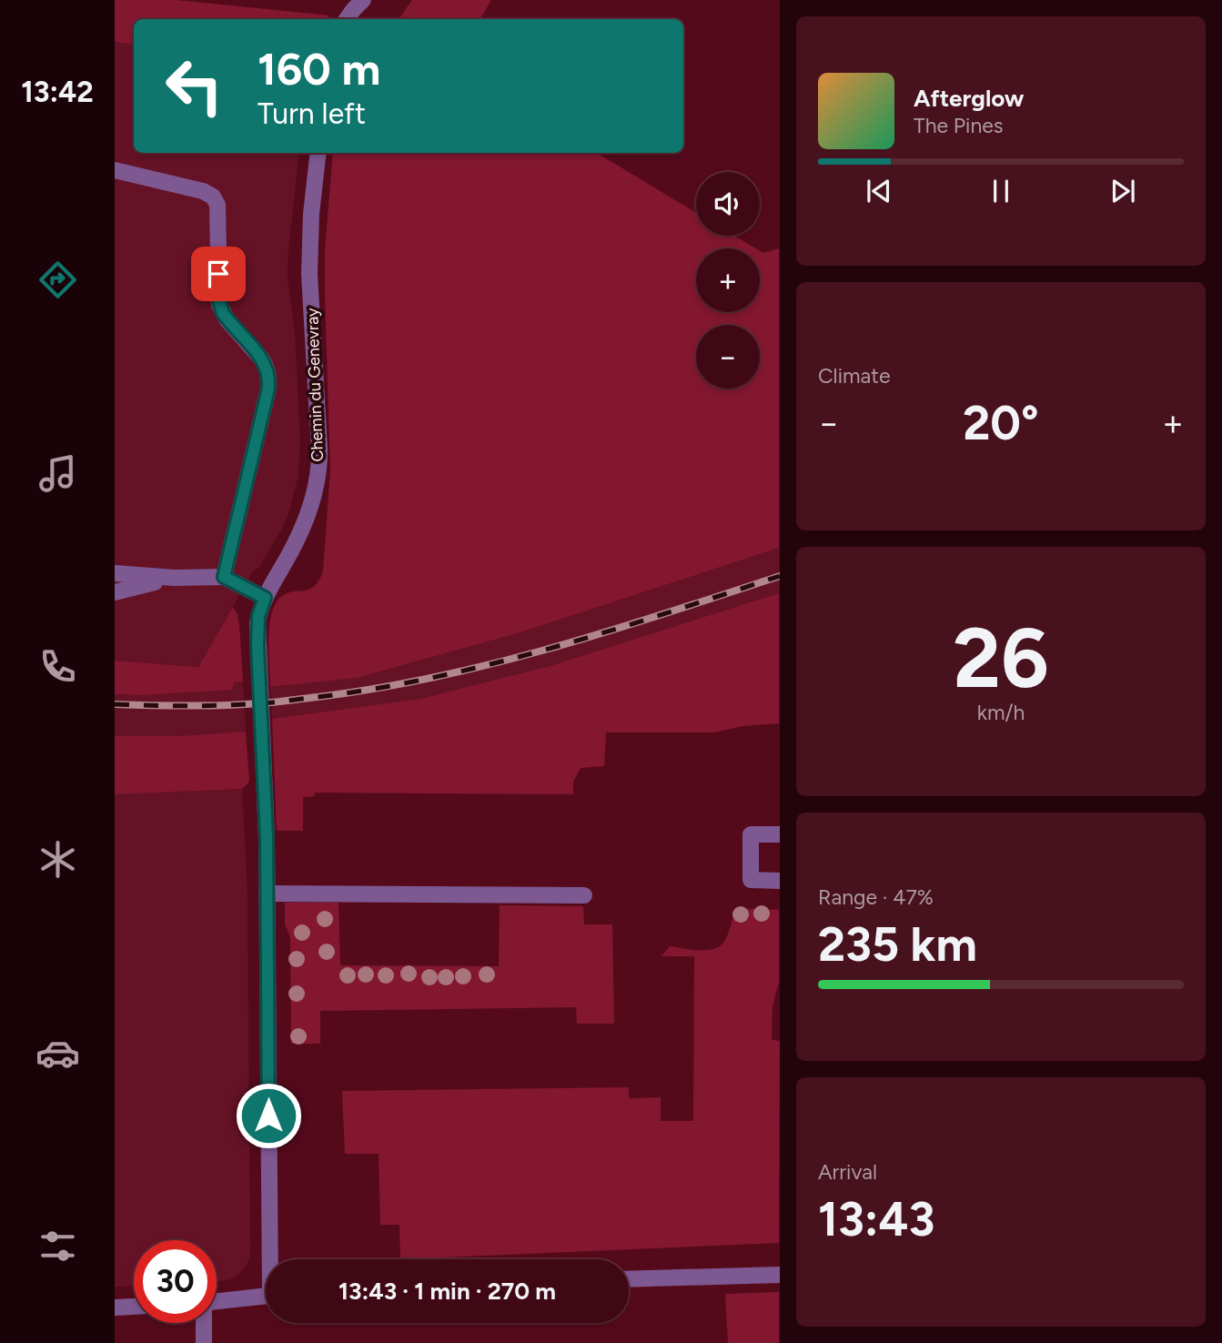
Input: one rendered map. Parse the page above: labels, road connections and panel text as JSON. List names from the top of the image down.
{
  "streets": {
    "street": ["Chemin du Genevray"]
  },
  "page": {
    "tabs": "13:42",
    "turn": ["160 m", "Turn left"],
    "song": ["Afterglow", "The Pines"],
    "map_buttons": ["+", "−"],
    "tile": [
      "Climate",
      ["26", "km/h"],
      ["Range · 47%", "235 km"],
      ["Arrival", "13:43"]
    ],
    "heat": ["−", "20°", "+"],
    "limit": "30",
    "trip": "13:43 · 1 min · 270 m"
  }
}
